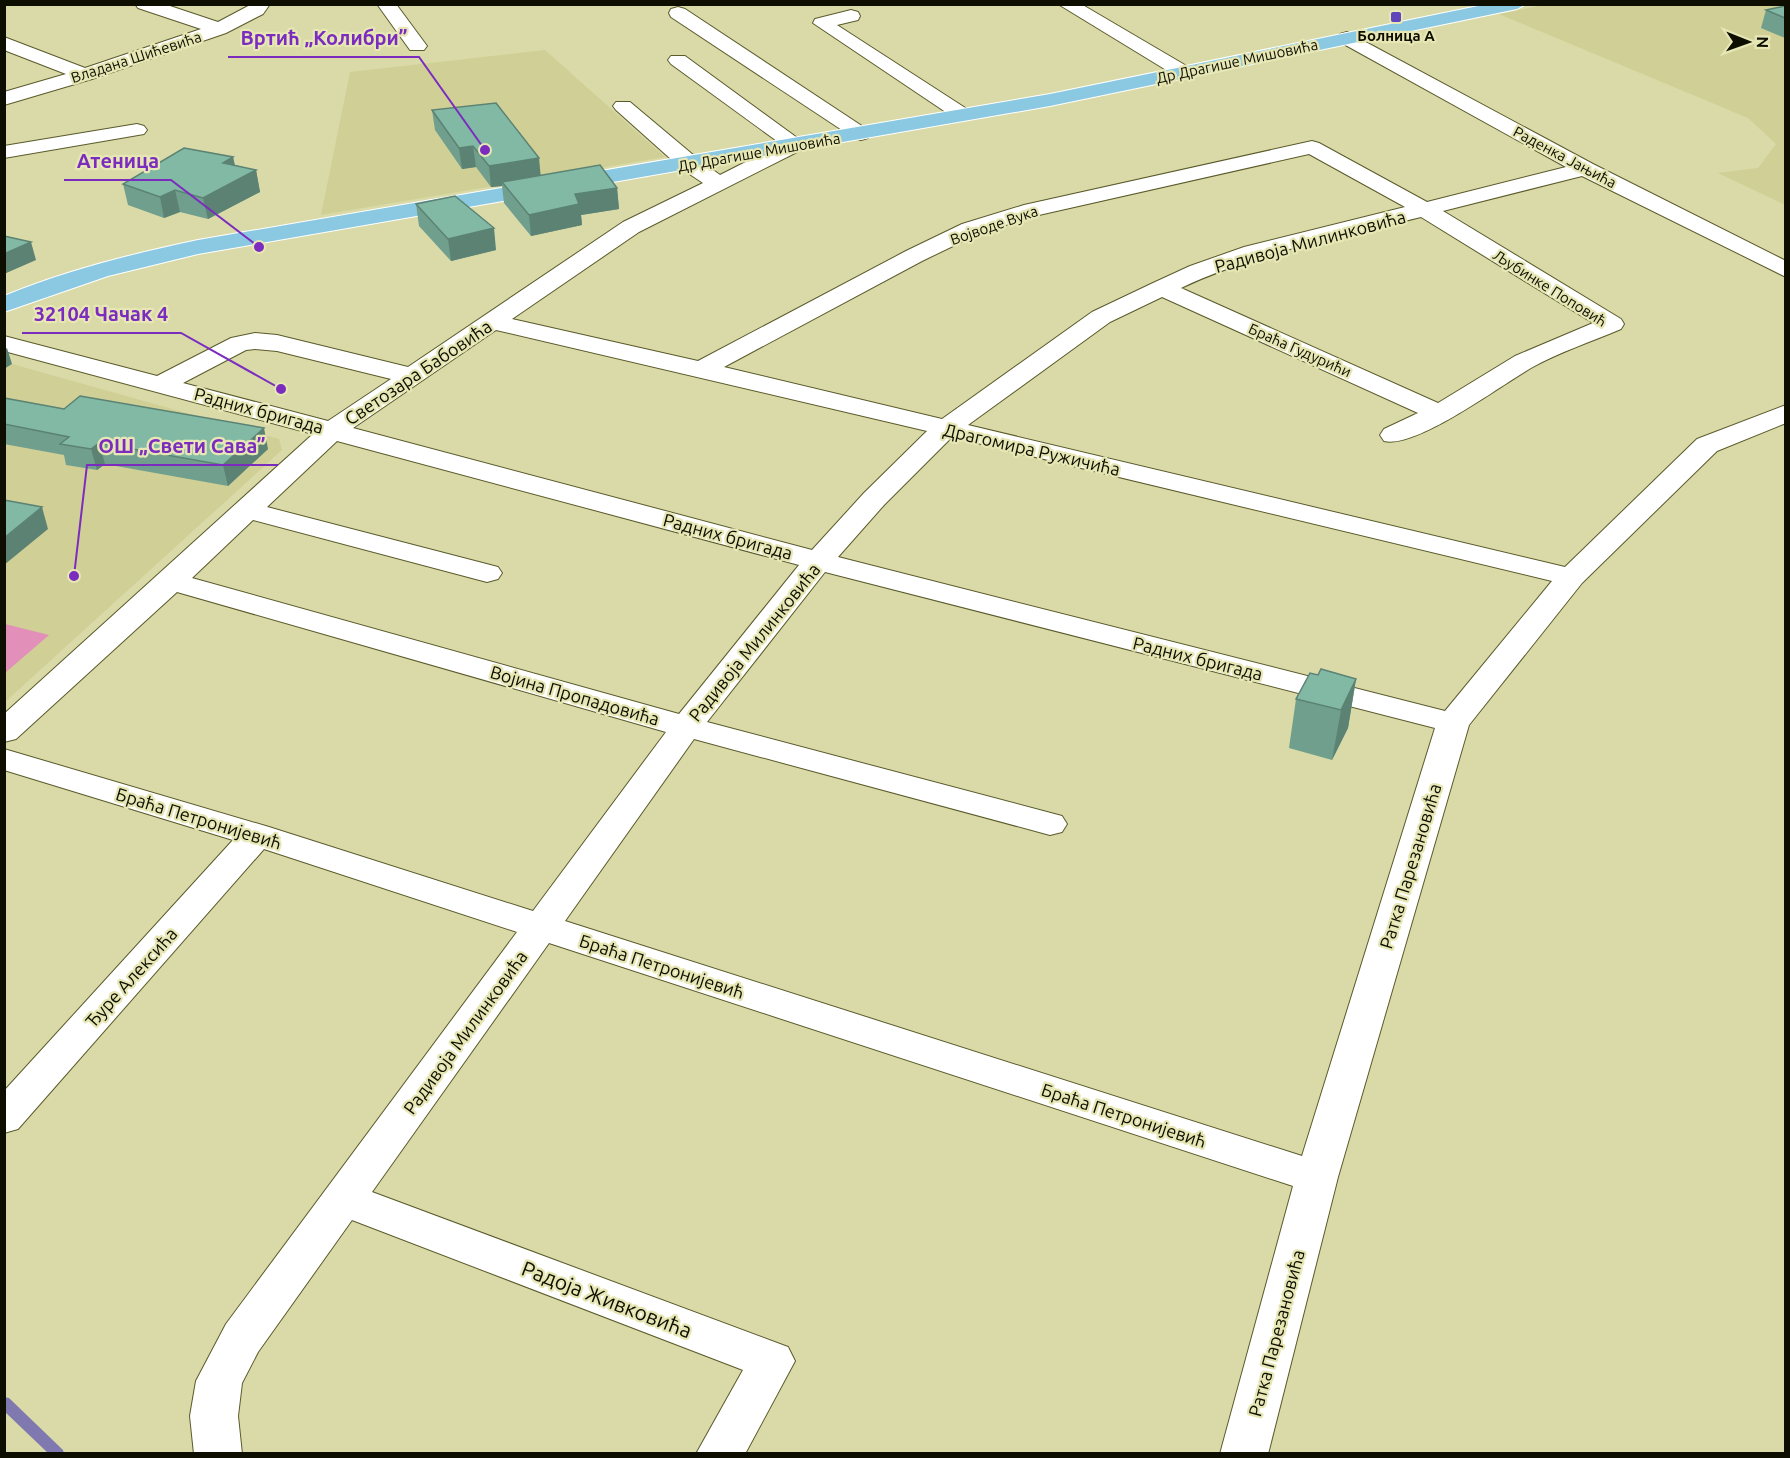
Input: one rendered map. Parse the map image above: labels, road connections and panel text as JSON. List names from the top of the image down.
{
  "streets": {
    "main road": ["Др Драгише Мишовића"],
    "street": [
      "Владана Шићевића",
      "Раденка Јањића",
      "Војводе Вука",
      "Радивоја Милинковића",
      "Љубинке Поповић",
      "Браћа Гудурићи",
      "Светозара Бабовића",
      "Радних бригада",
      "Драгомира Ружичића",
      "Војина Пропадовића",
      "Браћа Петронијевић",
      "Ратка Парезановића",
      "Ђуре Алексића",
      "Радоја Живковића"
    ]
  },
  "crossings": [
    ["Др Драгише Мишовића", "Раденка Јањића"],
    ["Др Драгише Мишовића", "Светозара Бабовића"],
    ["Раденка Јањића", "Радивоја Милинковића"],
    ["Војводе Вука", "Љубинке Поповић"],
    ["Војводе Вука", "Драгомира Ружичића"],
    ["Радивоја Милинковића", "Љубинке Поповић"],
    ["Радивоја Милинковића", "Браћа Гудурићи"],
    ["Радивоја Милинковића", "Радних бригада"],
    ["Радивоја Милинковића", "Драгомира Ружичића"],
    ["Радивоја Милинковића", "Војина Пропадовића"],
    ["Радивоја Милинковића", "Браћа Петронијевић"],
    ["Радивоја Милинковића", "Радоја Живковића"],
    ["Љубинке Поповић", "Браћа Гудурићи"],
    ["Светозара Бабовића", "Радних бригада"],
    ["Светозара Бабовића", "Драгомира Ружичића"],
    ["Светозара Бабовића", "Војина Пропадовића"],
    ["Радних бригада", "Ратка Парезановића"],
    ["Драгомира Ружичића", "Ратка Парезановића"],
    ["Браћа Петронијевић", "Ратка Парезановића"],
    ["Браћа Петронијевић", "Ђуре Алексића"]
  ],
  "places": {
    "transit": ["Болница А"],
    "other": [
      "Вртић „Колибри”",
      "Атеница",
      "32104 Чачак 4",
      "ОШ „Свети Сава”"
    ]
  },
  "north": "right"
}
